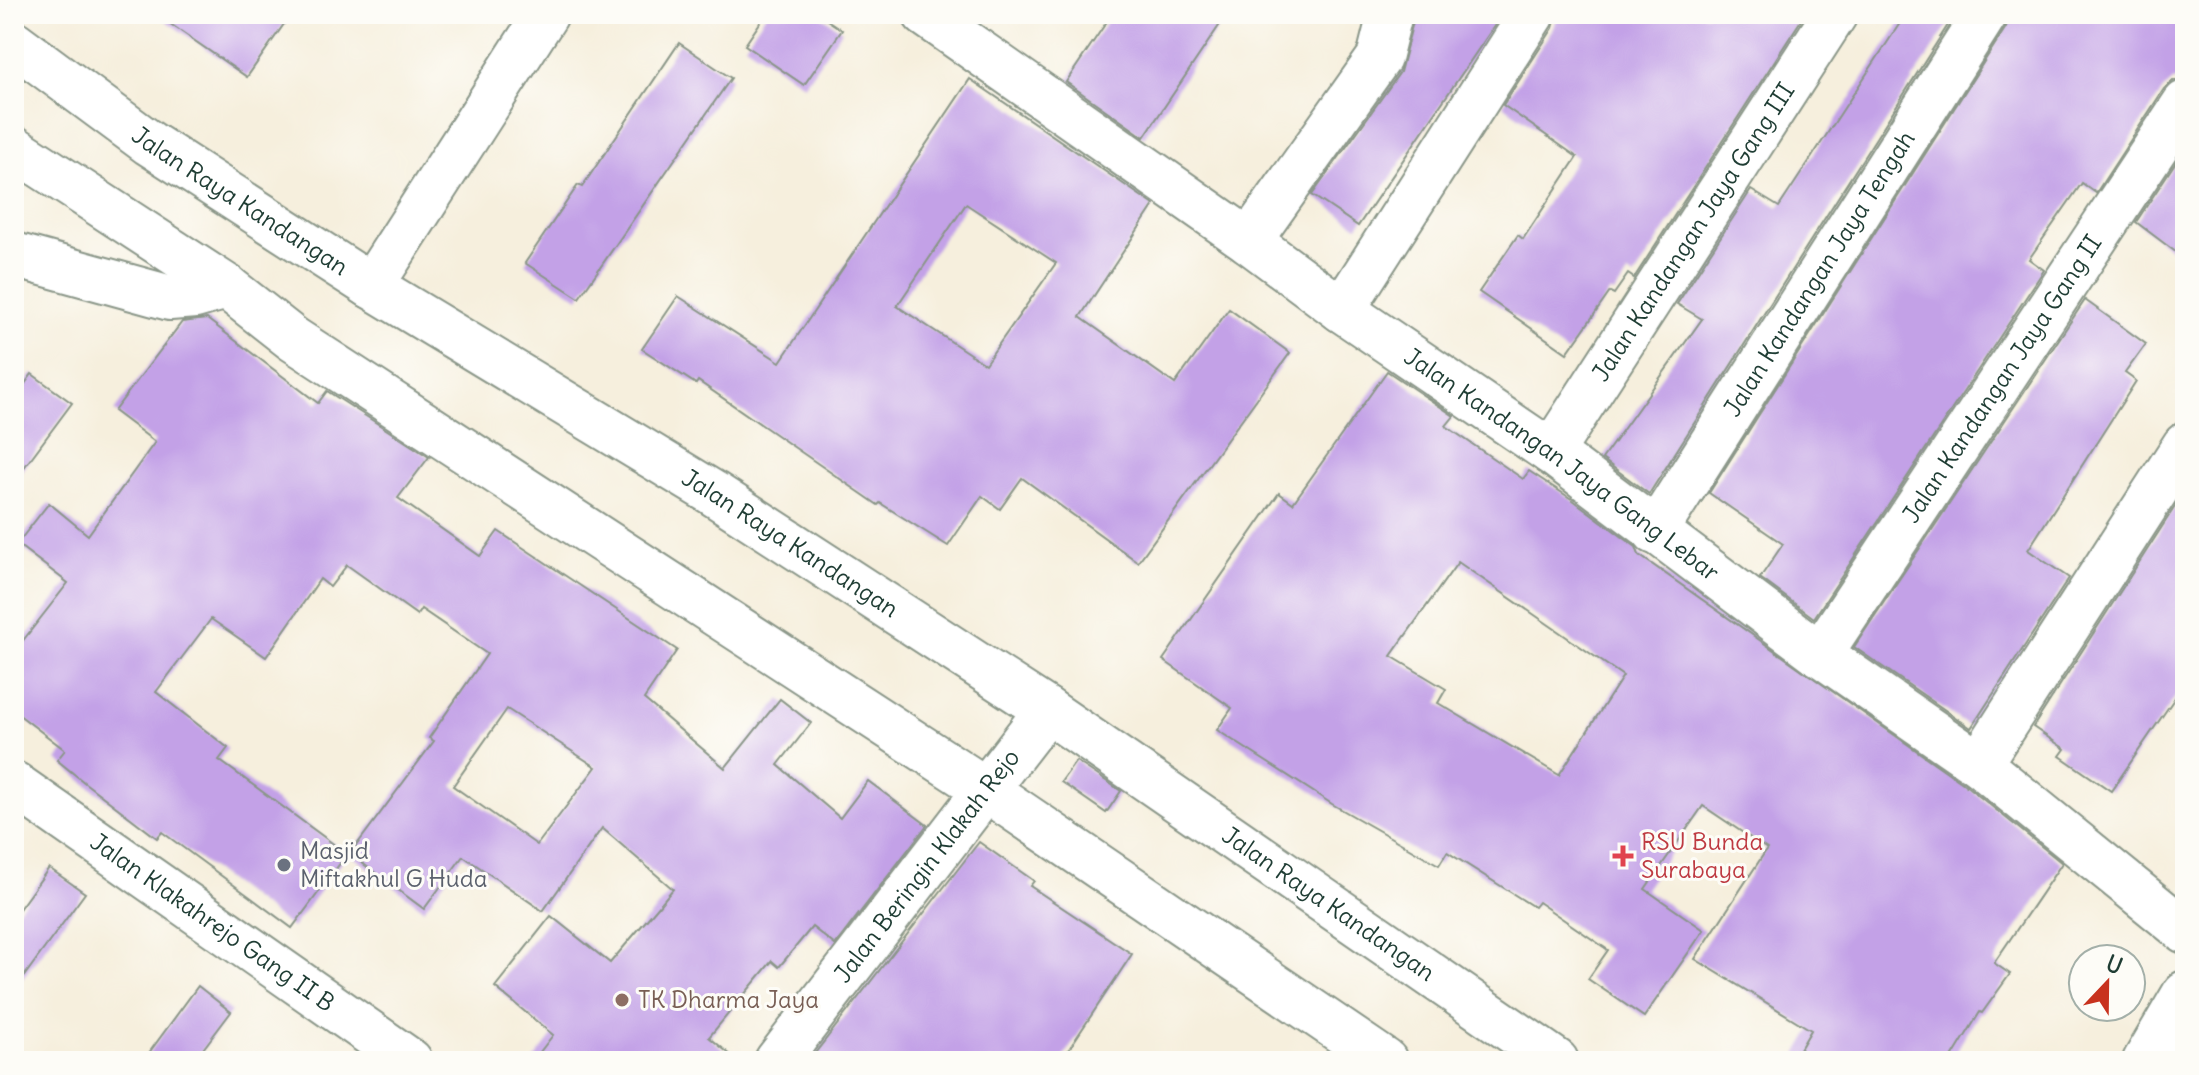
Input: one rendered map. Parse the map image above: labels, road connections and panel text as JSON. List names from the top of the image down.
{
  "streets": {
    "street": [
      "Jalan Raya Kandangan",
      "Jalan Kandangan Jaya Gang III",
      "Jalan Kandangan Jaya Tengah",
      "Jalan Kandangan Jaya Gang II",
      "Jalan Kandangan Jaya Gang Lebar",
      "Jalan Beringin Klakah Rejo",
      "Jalan Klakahrejo Gang II B"
    ]
  },
  "crossings": [
    ["Jalan Raya Kandangan", "Jalan Beringin Klakah Rejo"],
    ["Jalan Kandangan Jaya Gang III", "Jalan Kandangan Jaya Gang Lebar"],
    ["Jalan Kandangan Jaya Tengah", "Jalan Kandangan Jaya Gang Lebar"],
    ["Jalan Kandangan Jaya Gang II", "Jalan Kandangan Jaya Gang Lebar"]
  ],
  "places": {
    "health": ["RSU Bunda Surabaya"],
    "other": ["Masjid Miftakhul G Huda", "TK Dharma Jaya"]
  },
  "north": "top"
}
